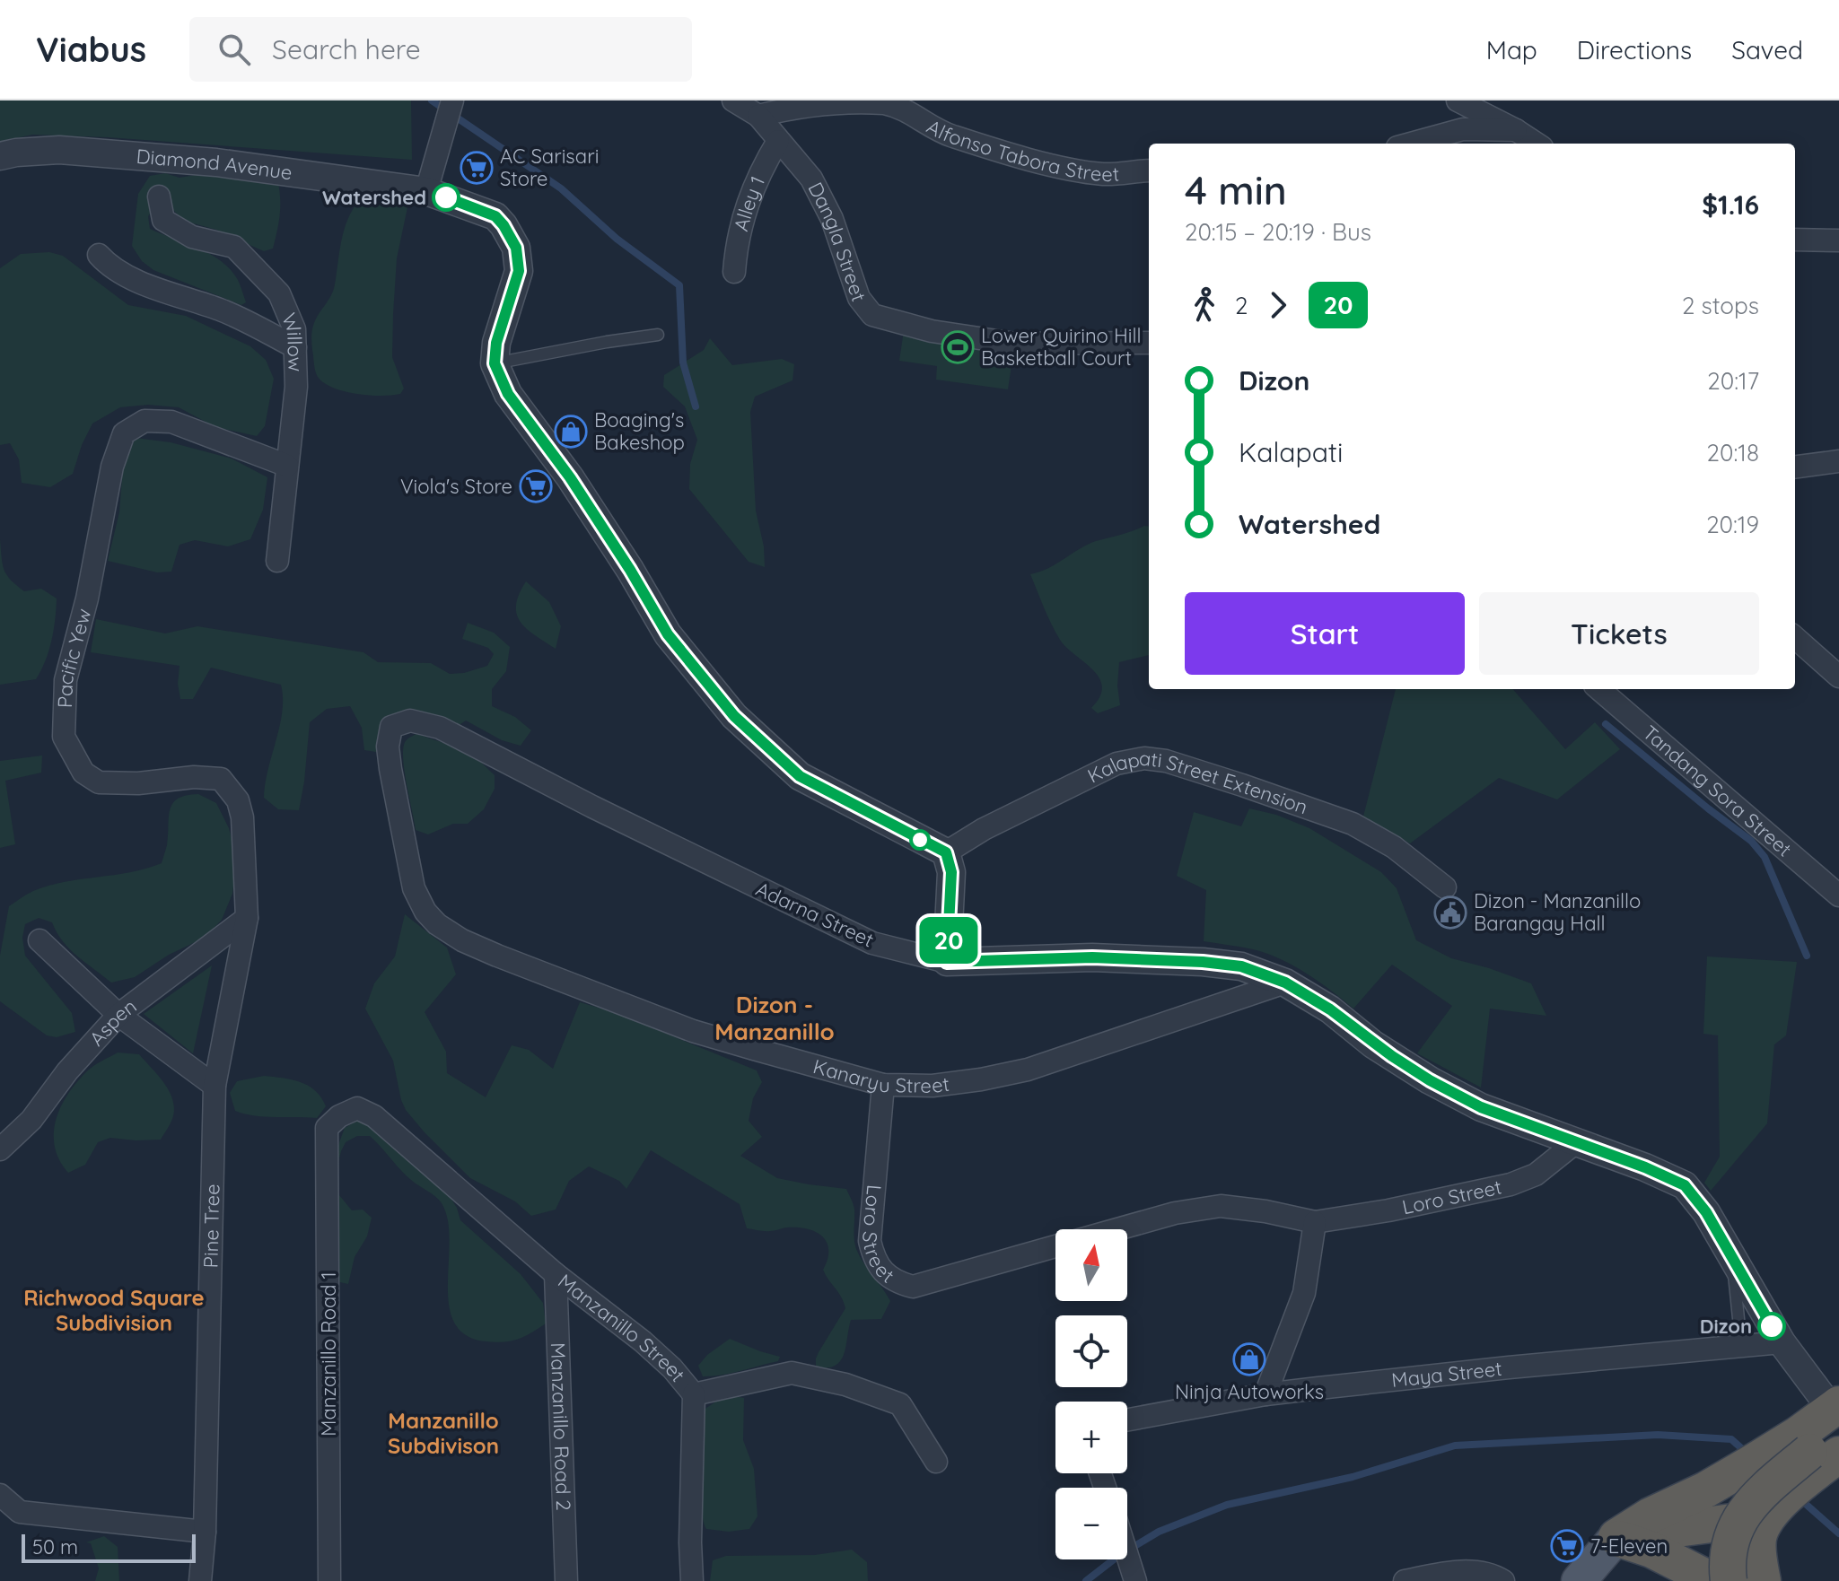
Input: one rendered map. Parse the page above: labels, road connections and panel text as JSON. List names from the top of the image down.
{
  "streets": {
    "street": [
      "Alfonso Tabora Street",
      "Diamond Avenue",
      "Alley 1",
      "Dangla Street",
      "Willow",
      "Pacific Yew",
      "Tandang Sora Street",
      "Kalapati Street Extension",
      "Adarna Street",
      "Aspen",
      "Kanaryu Street",
      "Loro Street",
      "Pine Tree",
      "Manzanillo Street",
      "Manzanillo Road 1",
      "Maya Street",
      "Manzanillo Road 2"
    ]
  },
  "crossings": [
    ["Alfonso Tabora Street", "Dangla Street"],
    ["Alley 1", "Dangla Street"],
    ["Willow", "Pacific Yew"],
    ["Pacific Yew", "Aspen"],
    ["Pacific Yew", "Pine Tree"],
    ["Adarna Street", "Kanaryu Street"],
    ["Adarna Street", "Loro Street"],
    ["Adarna Street", "Maya Street"],
    ["Aspen", "Pine Tree"],
    ["Kanaryu Street", "Loro Street"],
    ["Manzanillo Street", "Manzanillo Road 1"],
    ["Manzanillo Street", "Manzanillo Road 2"]
  ],
  "districts": ["Dizon - Manzanillo", "Richwood Square Subdivision", "Manzanillo Subdivison"],
  "places": {
    "supermarket": ["AC Sarisari Store", "Viola's Store", "7-Eleven"],
    "other": ["Watershed", "Dizon"],
    "sports": ["Lower Quirino Hill Basketball Court"],
    "shop": ["Boaging's Bakeshop", "Ninja Autoworks"],
    "public building": ["Dizon - Manzanillo Barangay Hall"]
  },
  "lines": ["bus line 20"],
  "scale_bar": "50 m",
  "north": "top",
  "page": {
    "header": "Viabus",
    "search": "Search here",
    "nav": ["Map", "Directions", "Saved"],
    "on_map": "20",
    "heading": ["4 min", "20:15 – 20:19 · Bus", "$1.16"],
    "legs": ["2", "20", "2 stops"],
    "list": [
      {
        "name": "Dizon",
        "value": "20:17"
      },
      {
        "name": "Kalapati",
        "value": "20:18"
      },
      {
        "name": "Watershed",
        "value": "20:19"
      }
    ],
    "buttons": ["Start", "Tickets"],
    "map_buttons": ["+", "−"],
    "scale": "50 m"
  }
}
